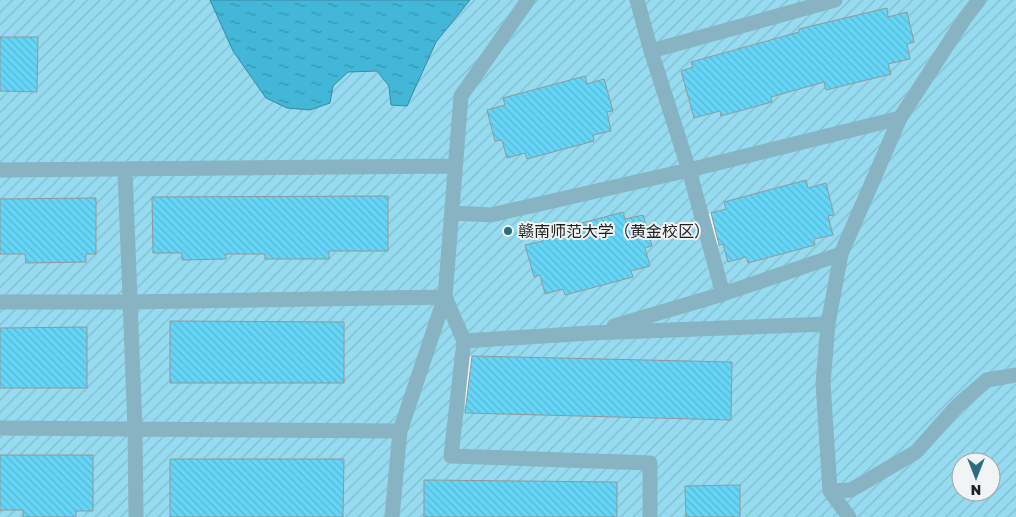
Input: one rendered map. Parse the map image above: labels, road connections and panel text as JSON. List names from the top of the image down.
{
  "places": ["赣南师范大学（黄金校区）"],
  "north": "bottom"
}
